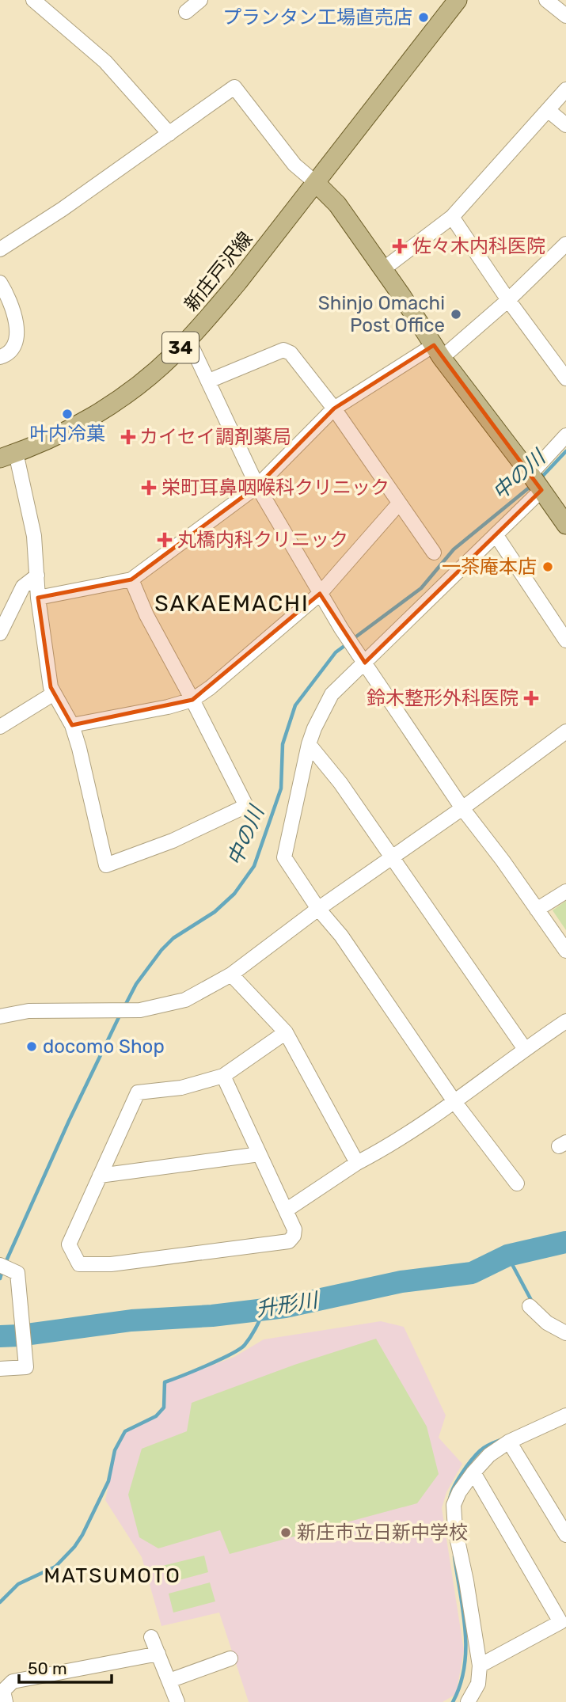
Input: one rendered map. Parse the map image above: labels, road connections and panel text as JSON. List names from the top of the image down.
{
  "streets": {
    "main road": ["新庄戸沢線", "34"]
  },
  "districts": ["SAKAEMACHI", "MATSUMOTO"],
  "water": ["中の川", "升形川"],
  "places": {
    "other": [
      "プランタン工場直売店",
      "Shinjo Omachi Post Office",
      "叶内冷菓",
      "一茶庵本店",
      "docomo Shop",
      "新庄市立日新中学校"
    ],
    "health": [
      "佐々木内科医院",
      "カイセイ調剤薬局",
      "栄町耳鼻咽喉科クリニック",
      "丸橋内科クリニック",
      "鈴木整形外科医院"
    ]
  },
  "scale_bar": "50 m"
}
